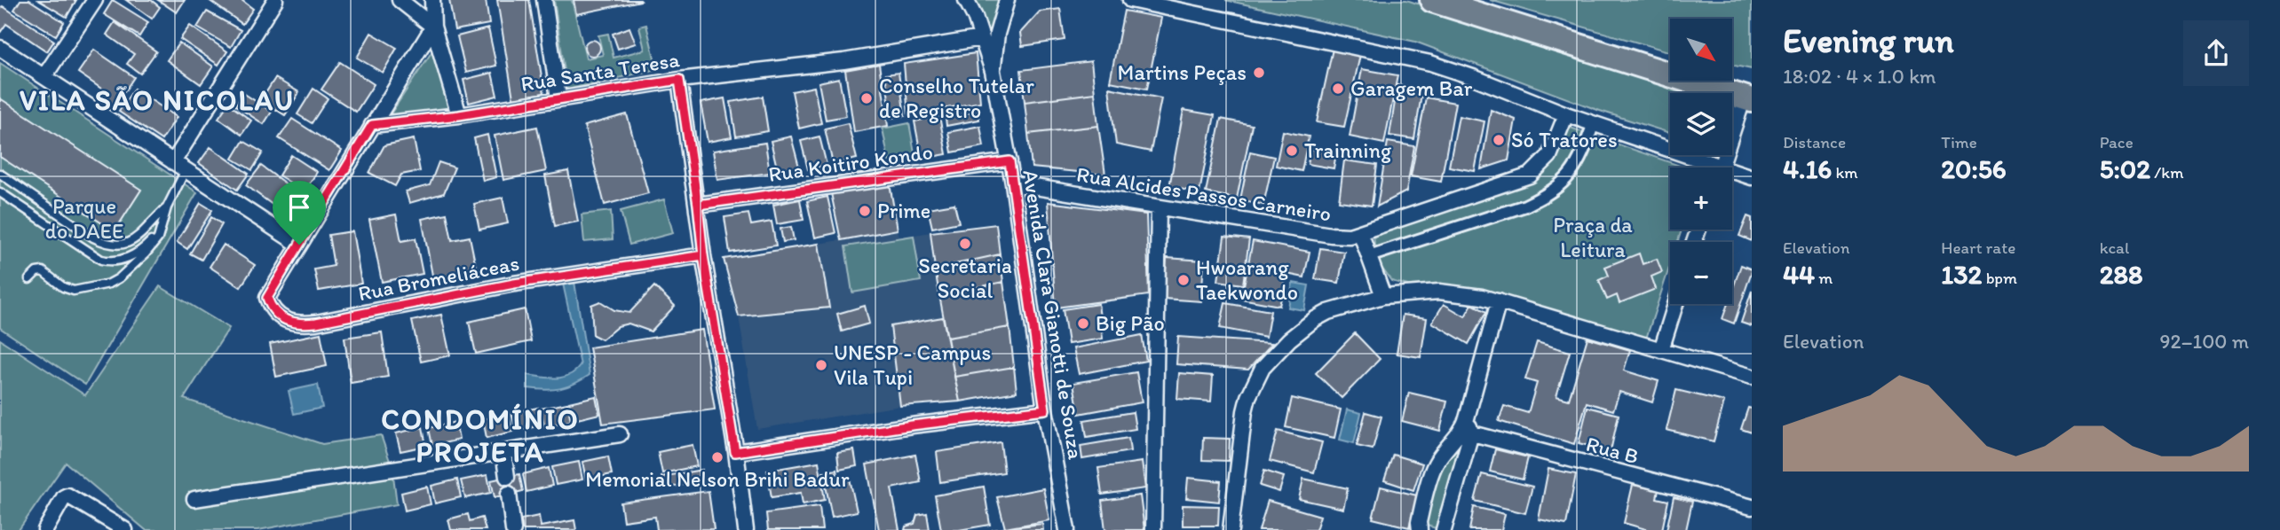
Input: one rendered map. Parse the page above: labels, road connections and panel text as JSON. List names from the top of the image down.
{
  "streets": {
    "street": [
      "Rua Santa Teresa",
      "Rua Koitiro Kondo",
      "Rua Alcides Passos Carneiro",
      "Rua Bromeliáceas",
      "Avenida Clara Gianotti de Souza",
      "Rua B"
    ]
  },
  "crossings": [
    ["Rua Santa Teresa", "Avenida Clara Gianotti de Souza"],
    ["Rua Koitiro Kondo", "Avenida Clara Gianotti de Souza"],
    ["Rua Alcides Passos Carneiro", "Avenida Clara Gianotti de Souza"]
  ],
  "districts": ["VILA SÃO NICOLAU", "CONDOMÍNIO PROJETA"],
  "parks": ["Parque do DAEE", "Praça da Leitura"],
  "places": [
    "Martins Peças",
    "Garagem Bar",
    "Conselho Tutelar de Registro",
    "Só Tratores",
    "Trainning",
    "Prime",
    "Secretaria Social",
    "Hwoarang Taekwondo",
    "Big Pão",
    "UNESP - Campus Vila Tupi",
    "Memorial Nelson Brihi Badur"
  ],
  "north": "bottom right",
  "page": {
    "heading": ["Evening run", "18:02 · 4 × 1.0 km"],
    "map_buttons": ["+", "−"],
    "stats": [
      ["Distance", "4.16 km"],
      ["Time", "20:56"],
      ["Pace", "5:02 /km"],
      ["Elevation", "44 m"],
      ["Heart rate", "132 bpm"],
      ["kcal", "288"]
    ],
    "chart": ["Elevation", "92–100 m"]
  }
}
